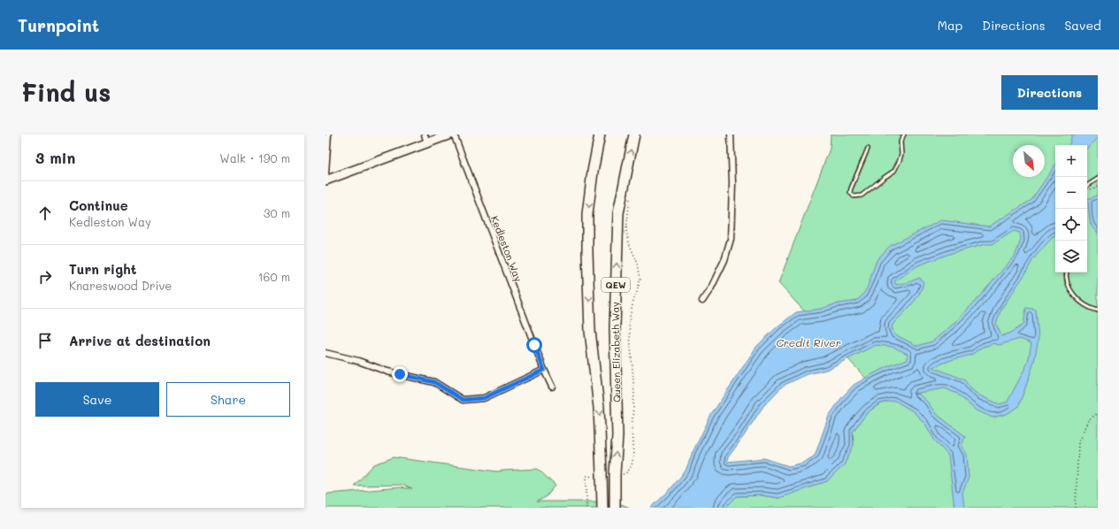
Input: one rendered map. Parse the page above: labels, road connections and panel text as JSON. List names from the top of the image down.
{
  "streets": {
    "highway": ["QEW", "Queen Elizabeth Way"],
    "street": ["Kedleston Way"]
  },
  "water": ["Credit River"],
  "north": "bottom right",
  "page": {
    "header": "Turnpoint",
    "nav": ["Map", "Directions", "Saved"],
    "buttons": [
      "Directions",
      ["Save", "Share"]
    ],
    "title": "Find us",
    "heading": ["3 min", "Walk · 190 m"],
    "map_buttons": ["+", "−"],
    "list": [
      ["Continue", "Kedleston Way", "30 m"],
      ["Turn right", "Knareswood Drive", "160 m"],
      "Arrive at destination"
    ]
  }
}
